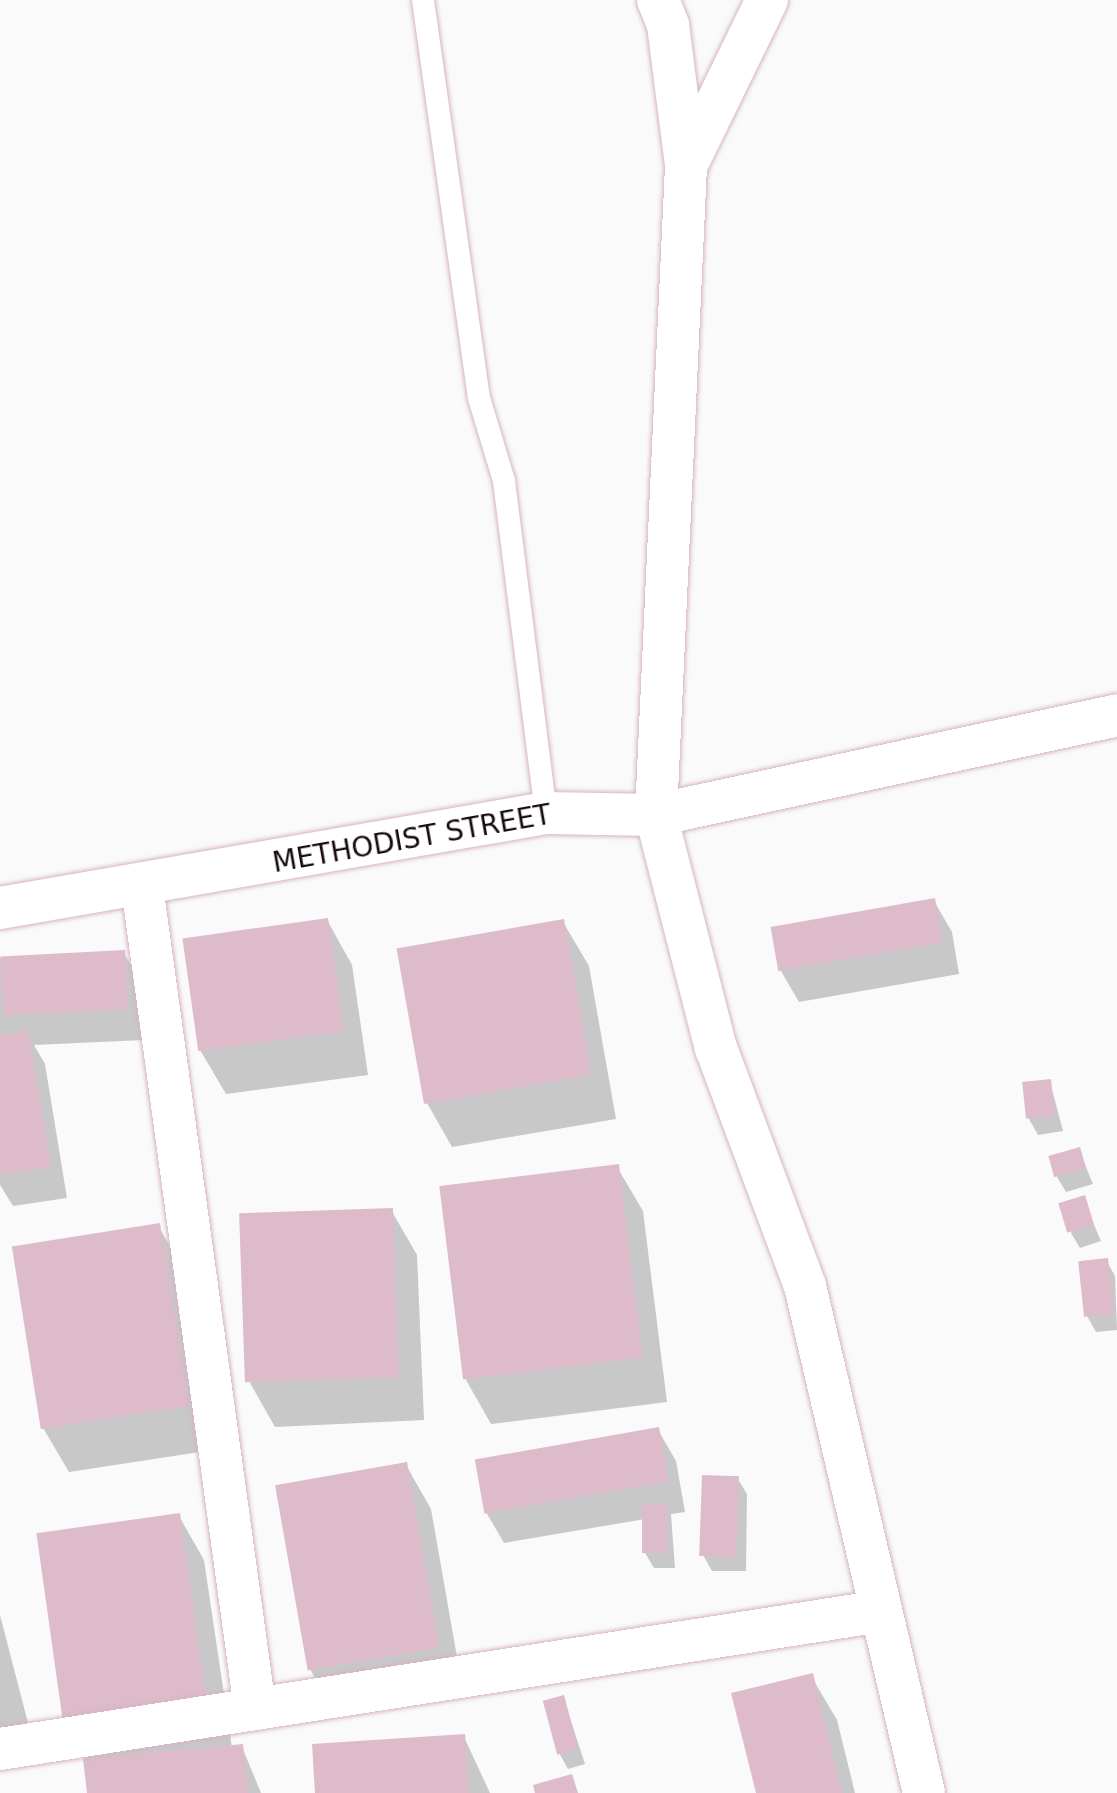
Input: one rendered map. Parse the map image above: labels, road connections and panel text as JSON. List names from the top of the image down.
{
  "streets": {
    "street": ["METHODIST STREET"]
  }
}
